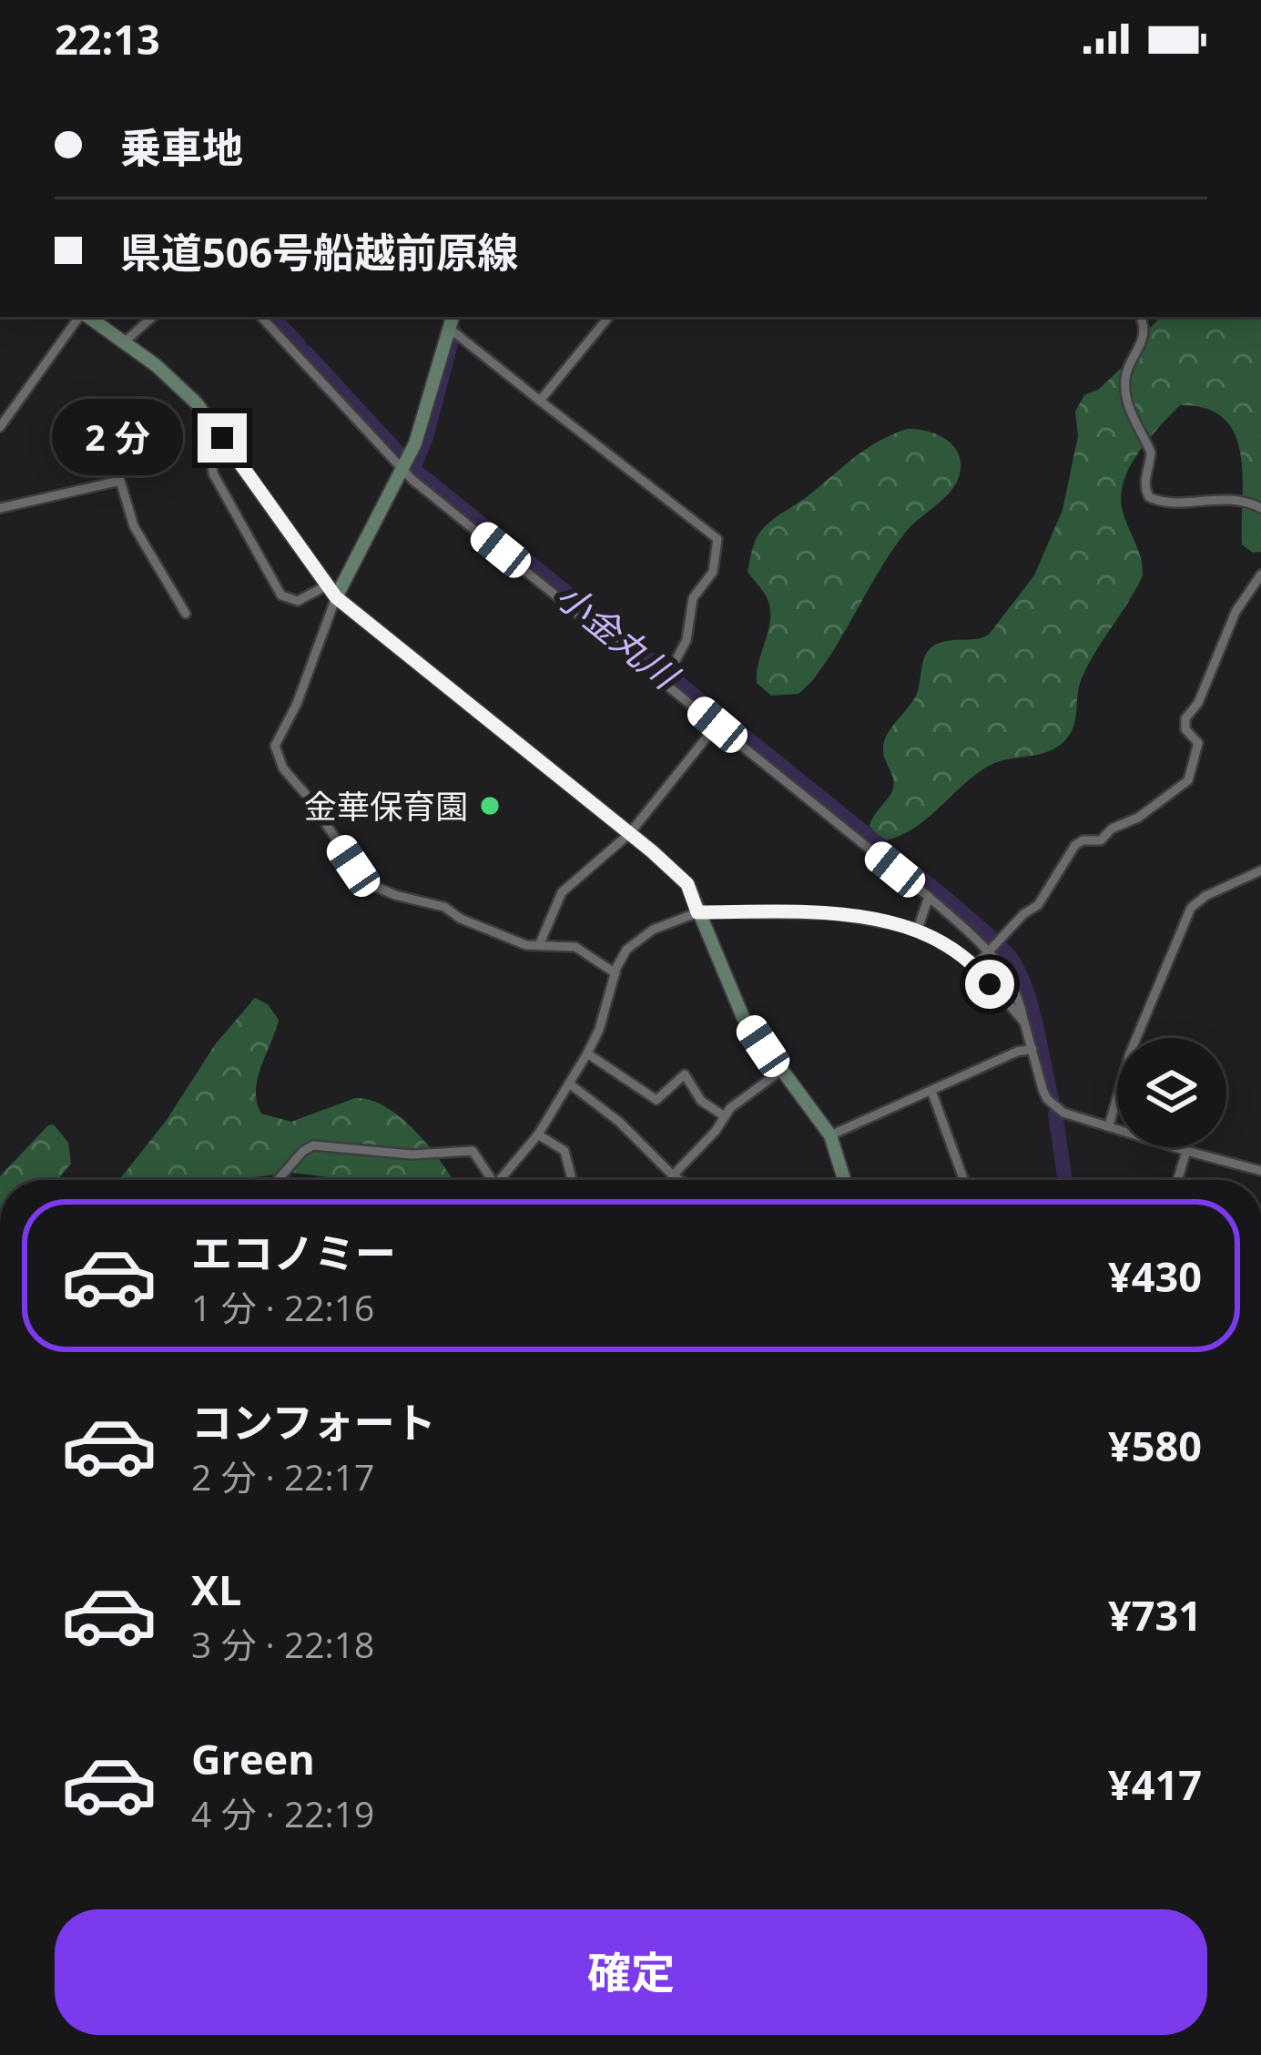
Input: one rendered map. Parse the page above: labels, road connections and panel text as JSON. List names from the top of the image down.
{
  "water": ["小金丸川"],
  "places": ["金華保育園"],
  "page": {
    "status": "22:13",
    "banner": ["乗車地", "県道506号船越前原線"],
    "bubble": "2 分",
    "list": [
      {
        "name": "エコノミー",
        "note": "1 分 · 22:16",
        "value": "¥430"
      },
      {
        "name": "コンフォート",
        "note": "2 分 · 22:17",
        "value": "¥580"
      },
      {
        "name": "XL",
        "note": "3 分 · 22:18",
        "value": "¥731"
      },
      {
        "name": "Green",
        "note": "4 分 · 22:19",
        "value": "¥417"
      }
    ],
    "buttons": "確定"
  }
}
